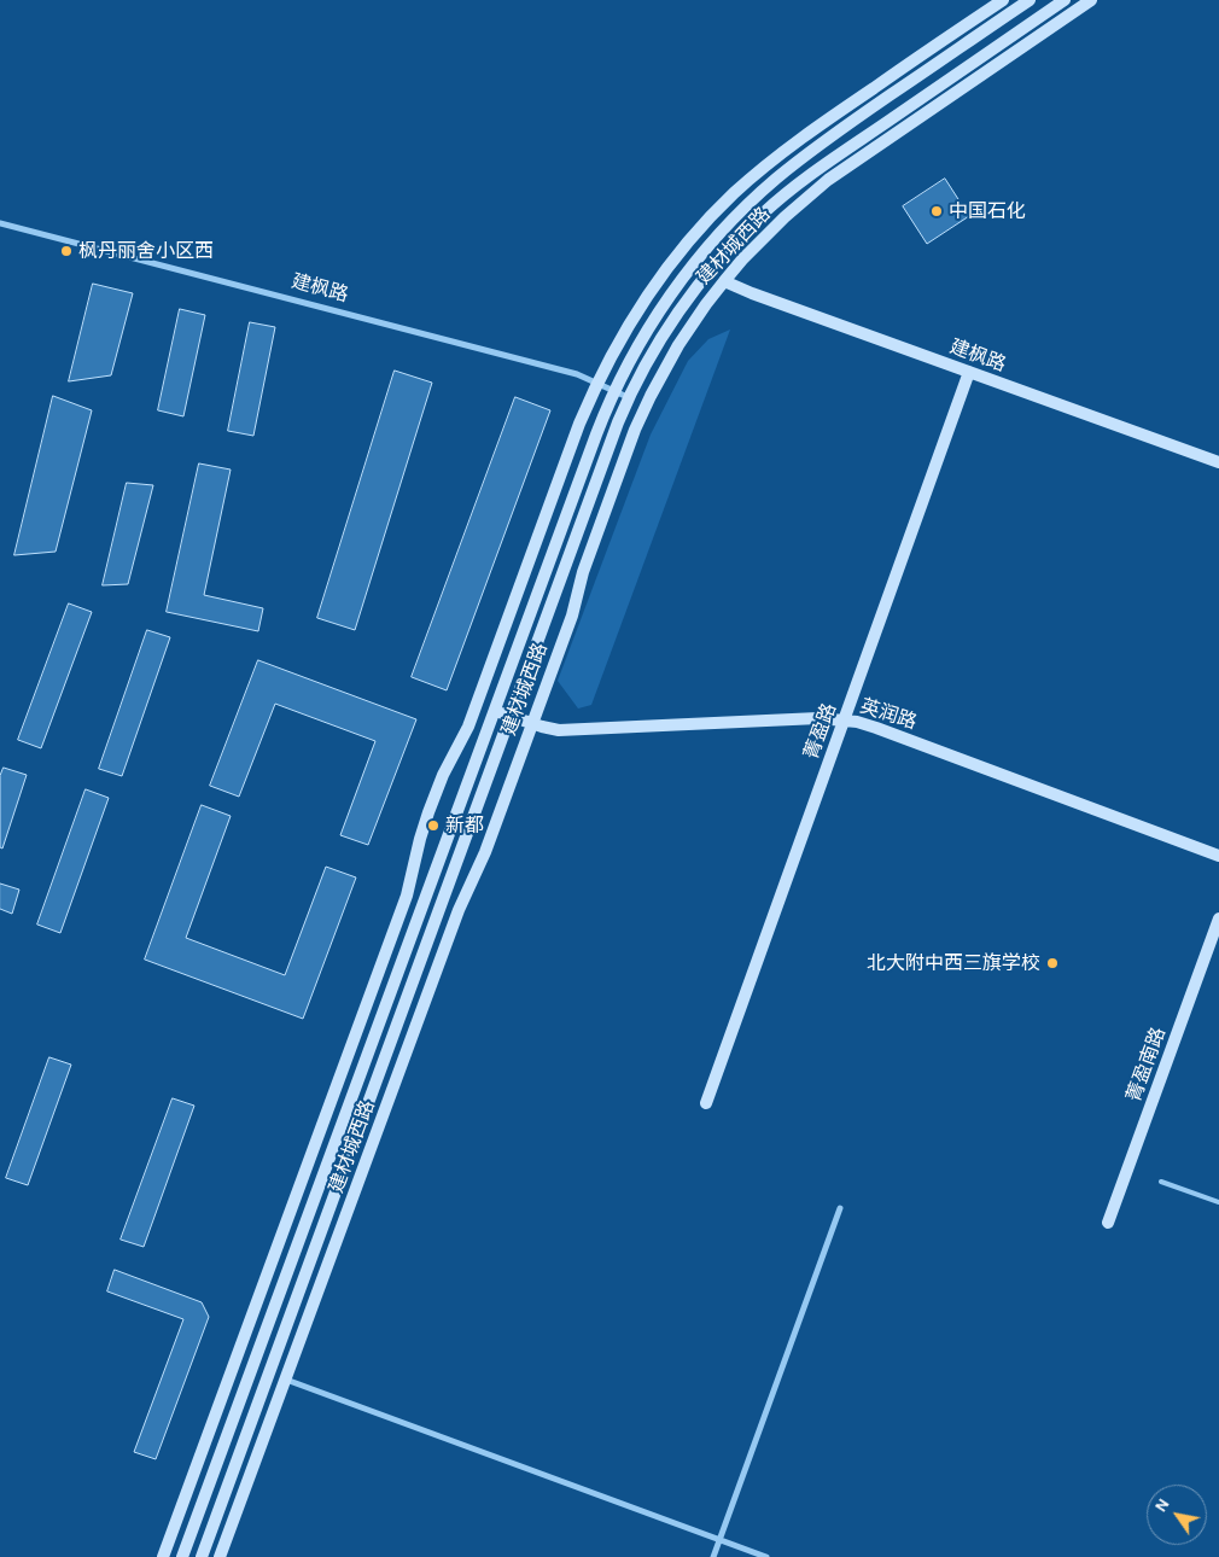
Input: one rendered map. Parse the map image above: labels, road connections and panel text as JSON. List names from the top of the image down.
{
  "streets": {
    "street": [
      "建材城西路",
      "建枫路",
      "英润路",
      "菁盈路",
      "菁盈南路"
    ]
  },
  "crossings": [
    ["建材城西路", "建枫路"],
    ["建材城西路", "英润路"],
    ["建枫路", "菁盈路"],
    ["英润路", "菁盈路"]
  ],
  "places": [
    "中国石化",
    "枫丹丽舍小区西",
    "新都",
    "北大附中西三旗学校"
  ],
  "north": "top left"
}
